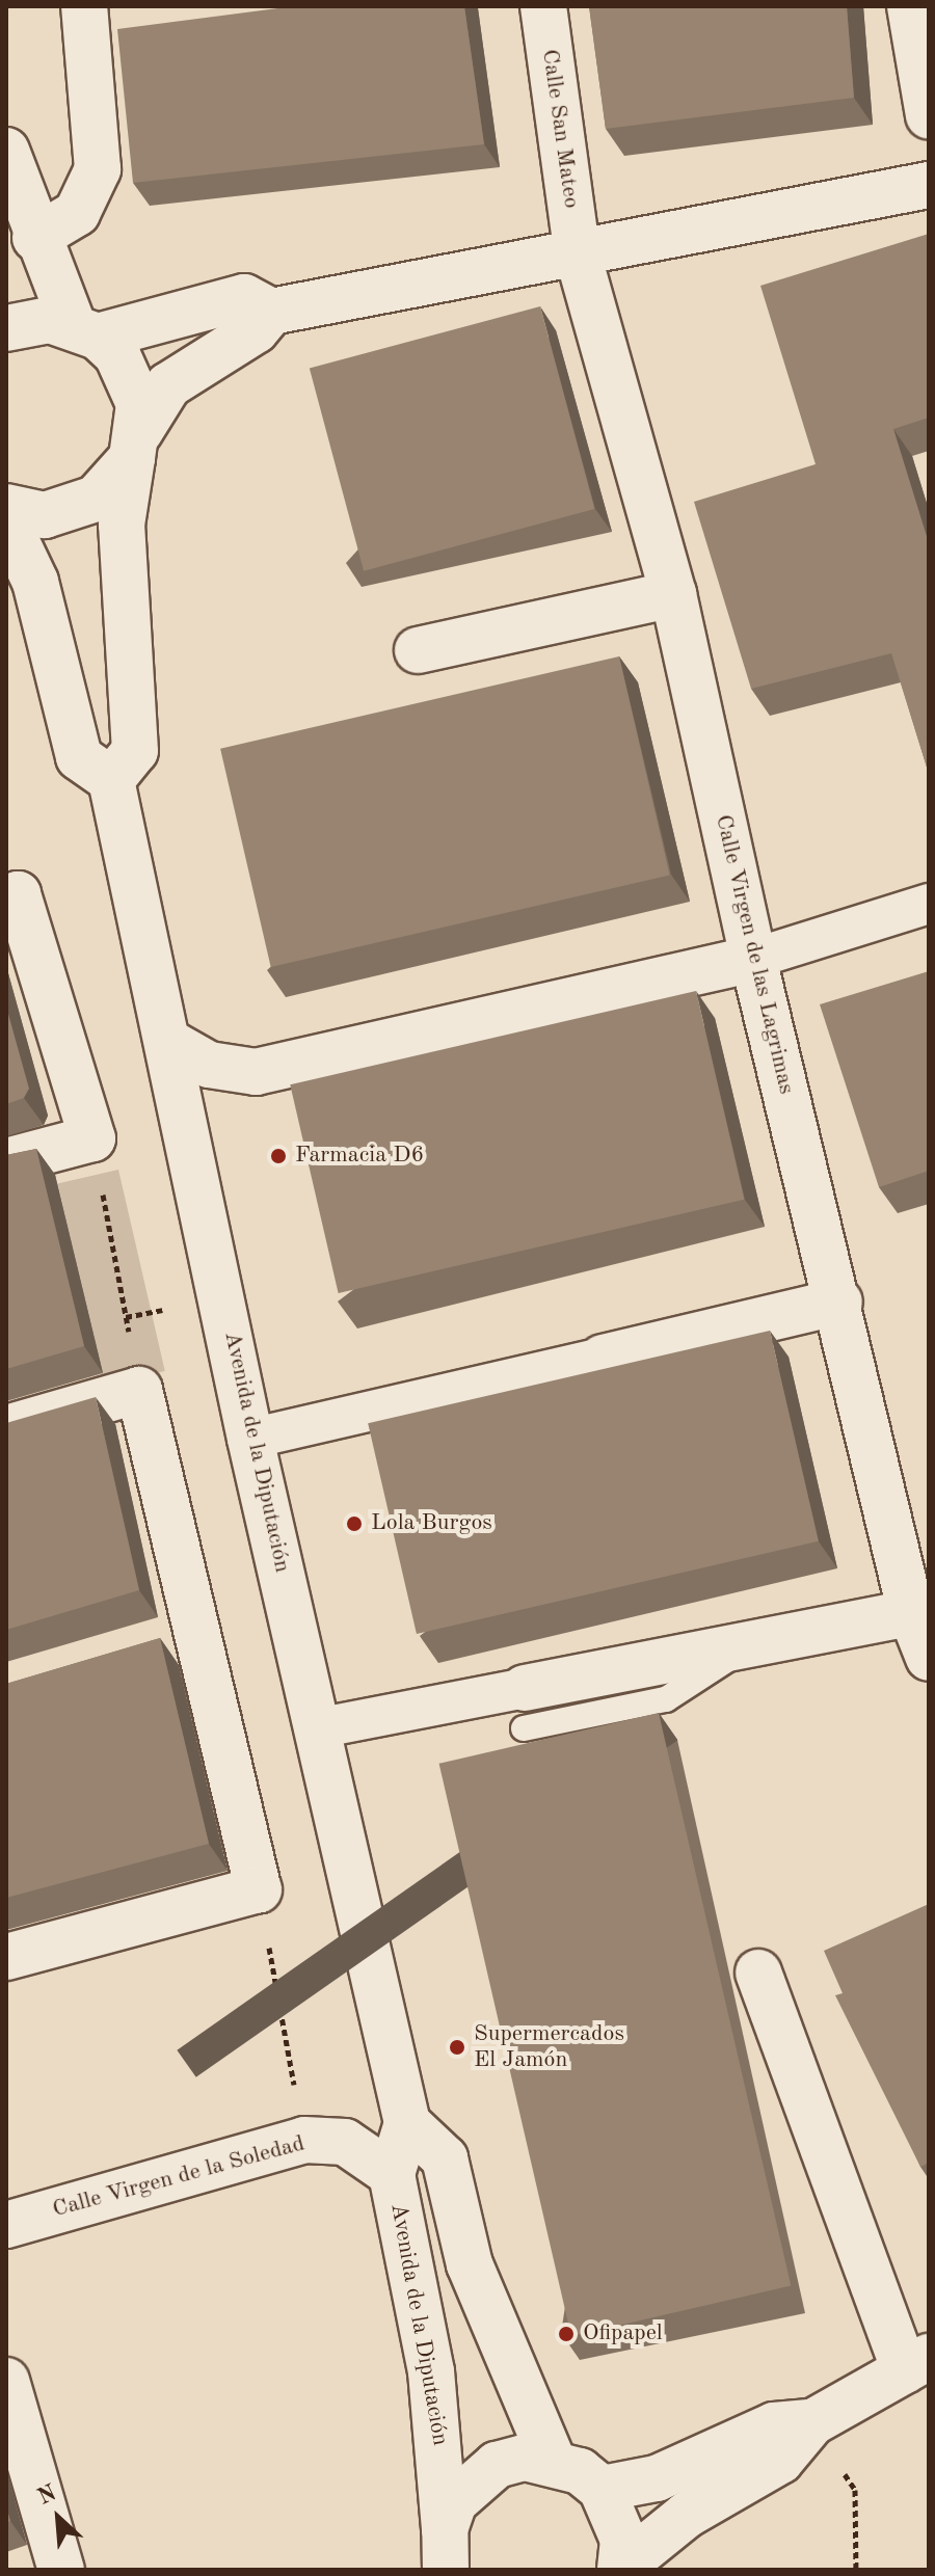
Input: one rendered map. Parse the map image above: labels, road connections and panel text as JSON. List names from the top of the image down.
{
  "streets": {
    "street": [
      "Calle San Mateo",
      "Calle Virgen de las Lagrimas",
      "Avenida de la Diputación",
      "Calle Virgen de la Soledad"
    ]
  },
  "crossings": [
    ["Calle San Mateo", "Calle Virgen de las Lagrimas"],
    ["Avenida de la Diputación", "Calle Virgen de la Soledad"]
  ],
  "places": [
    "Farmacia D6",
    "Lola Burgos",
    "Supermercados El Jamón",
    "Ofipapel"
  ],
  "north": "top left"
}
